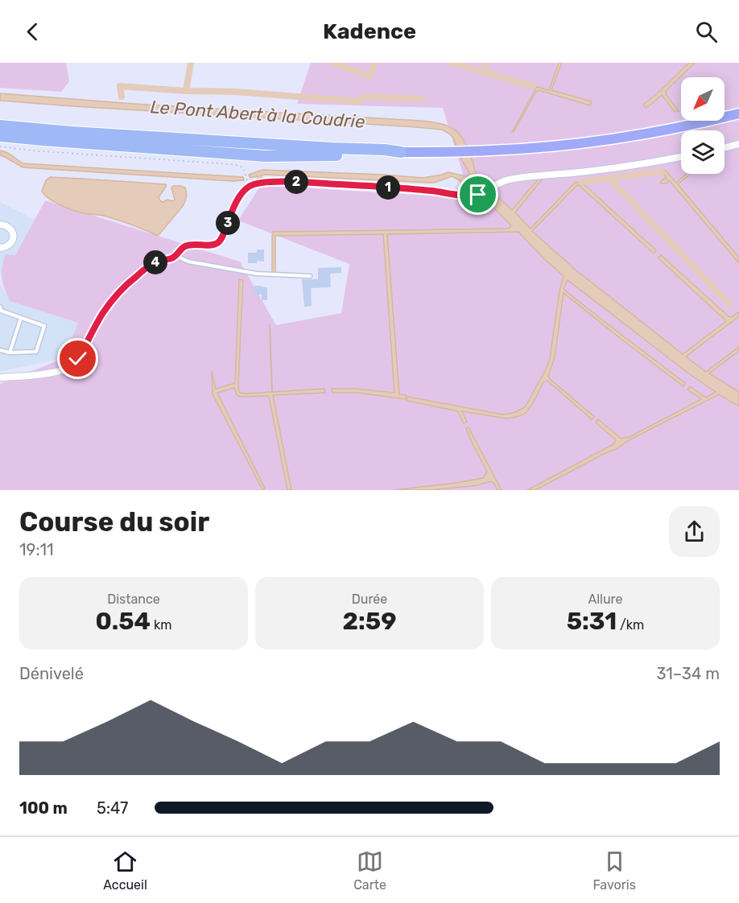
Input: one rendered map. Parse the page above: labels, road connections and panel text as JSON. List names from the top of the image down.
{
  "water": ["Le Pont Abert à la Coudrie"],
  "north": "bottom left",
  "page": {
    "header": "Kadence",
    "pins": [
      "2",
      "1",
      "3",
      "4"
    ],
    "heading": ["Course du soir", "19:11"],
    "stats": [
      ["Distance", "0.54 km"],
      ["Durée", "2:59"],
      ["Allure", "5:31 /km"]
    ],
    "chart": ["Dénivelé", "31–34 m"],
    "list": [
      {
        "name": "100 m",
        "note": "5:47"
      }
    ],
    "tabs": ["Accueil", "Carte", "Favoris"]
  }
}
